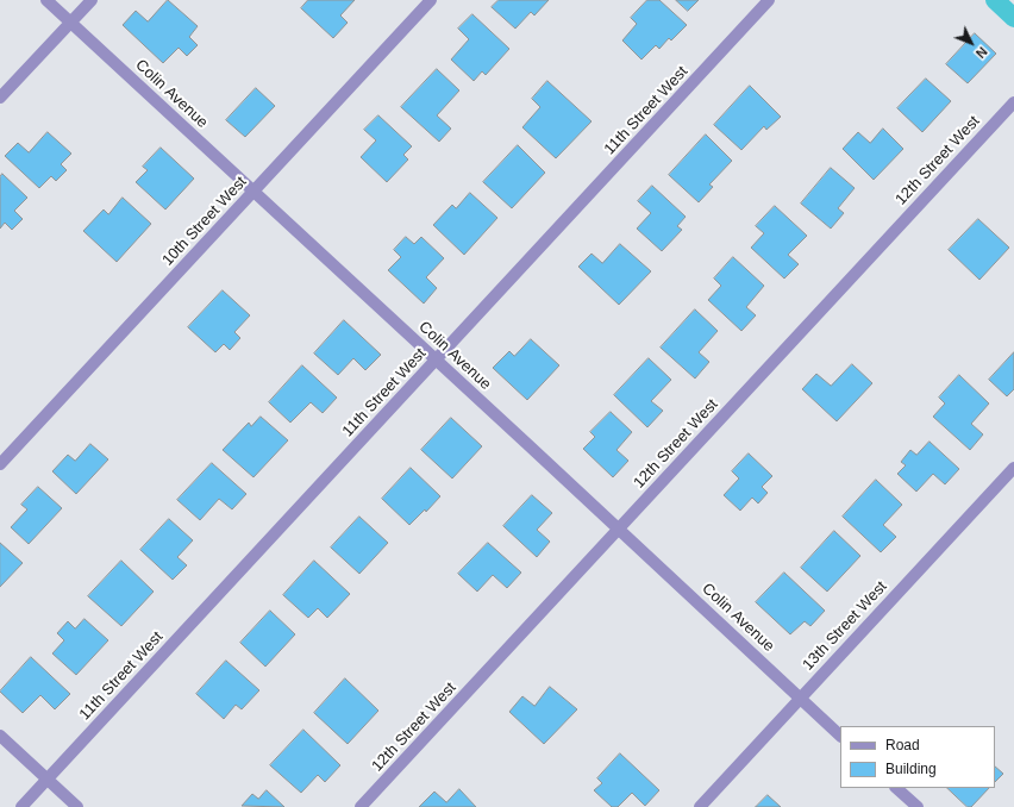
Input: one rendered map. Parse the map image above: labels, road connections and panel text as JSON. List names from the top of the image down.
{
  "streets": {
    "street": [
      "Colin Avenue",
      "11th Street West",
      "12th Street West",
      "10th Street West",
      "13th Street West"
    ]
  },
  "crossings": [
    ["Colin Avenue", "11th Street West"],
    ["Colin Avenue", "12th Street West"],
    ["Colin Avenue", "10th Street West"],
    ["Colin Avenue", "13th Street West"]
  ],
  "legend": ["Road", "Building"],
  "north": "bottom right"
}
